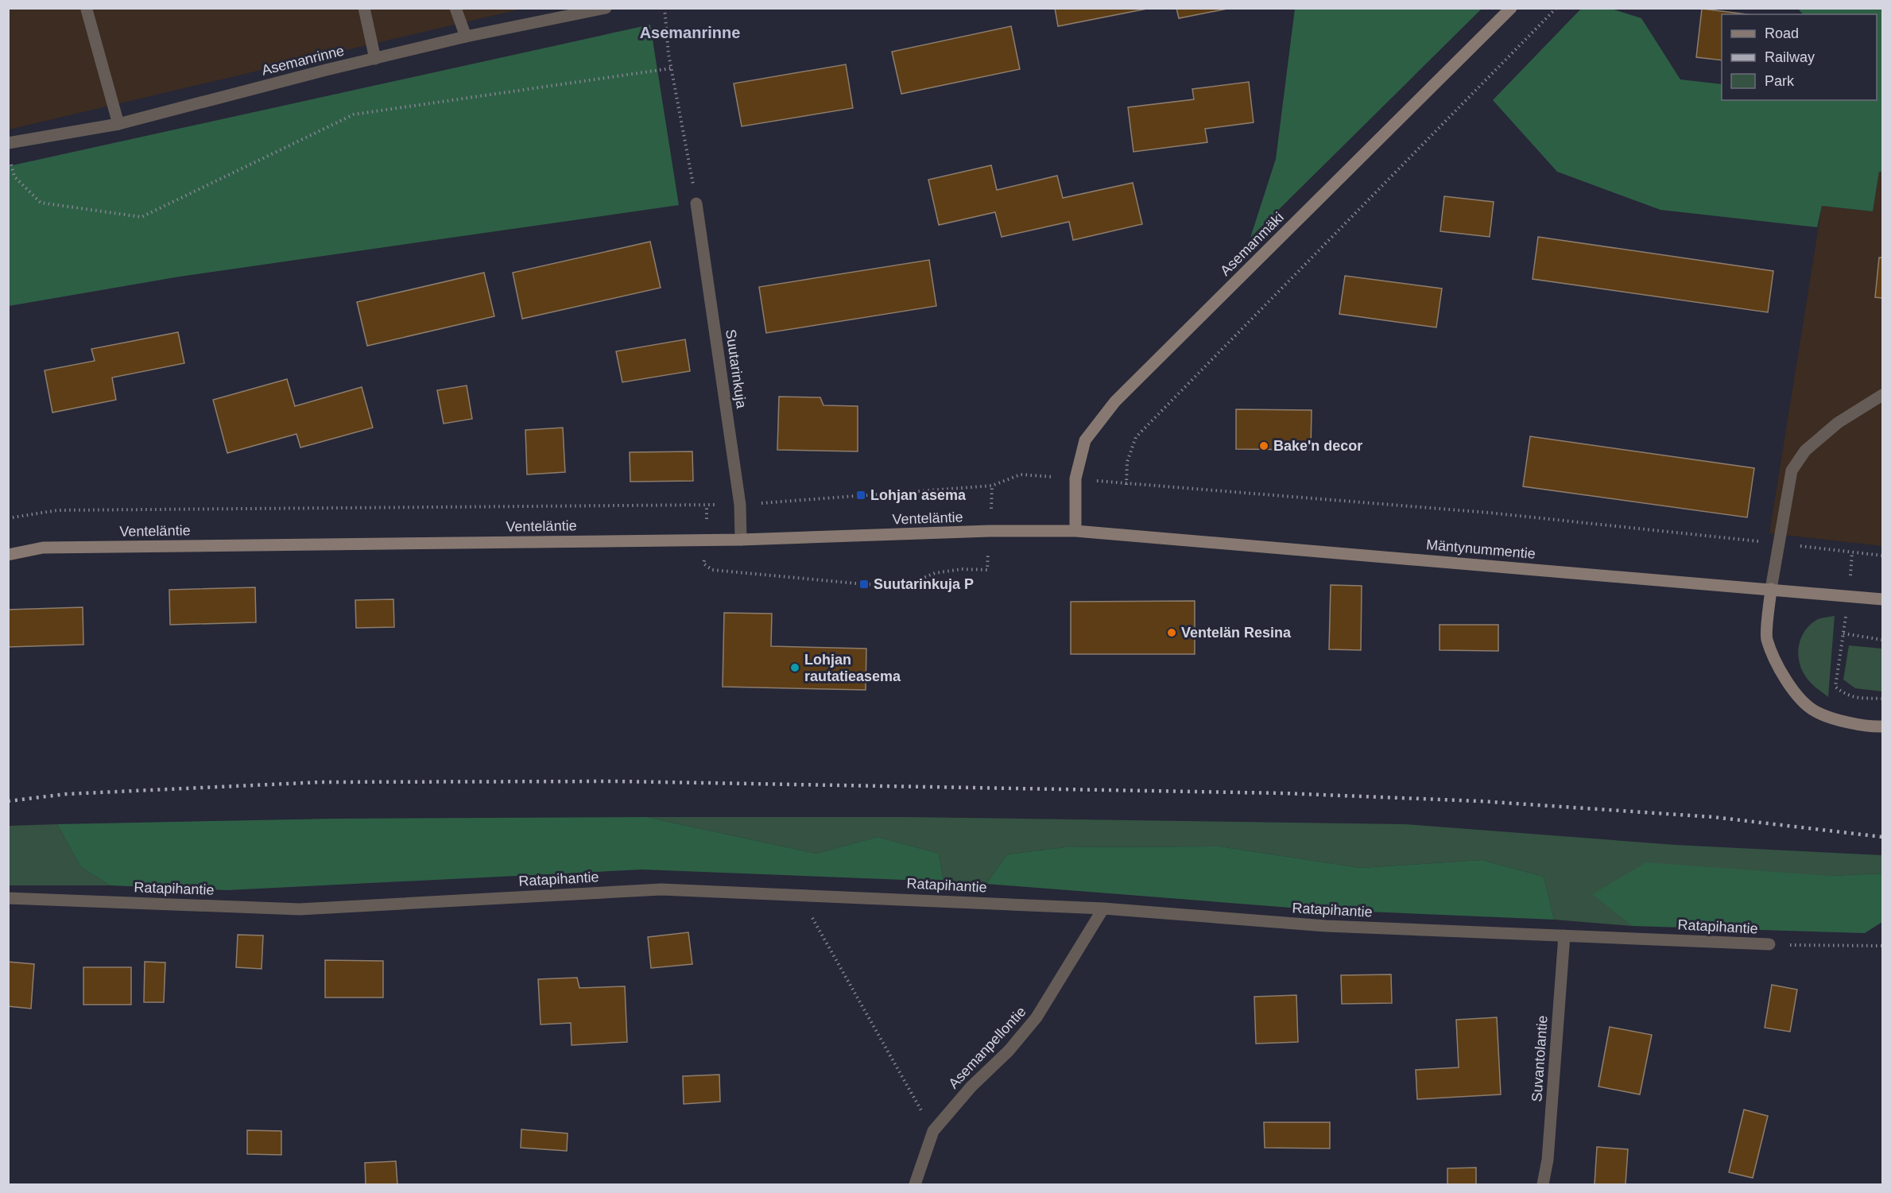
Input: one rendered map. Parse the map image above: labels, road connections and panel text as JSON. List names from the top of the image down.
{
  "streets": {
    "street": [
      "Asemanrinne",
      "Asemanmäki",
      "Suutarinkuja",
      "Venteläntie",
      "Mäntynummentie",
      "Ratapihantie",
      "Asemanpellontie",
      "Suvantolantie"
    ]
  },
  "crossings": [
    ["Asemanmäki", "Venteläntie"],
    ["Asemanmäki", "Mäntynummentie"],
    ["Suutarinkuja", "Venteläntie"],
    ["Venteläntie", "Mäntynummentie"],
    ["Ratapihantie", "Asemanpellontie"],
    ["Ratapihantie", "Suvantolantie"]
  ],
  "districts": ["Asemanrinne"],
  "places": {
    "other": ["Bake'n decor", "Ventelän Resina", "Lohjan rautatieasema"],
    "transit": ["Lohjan asema", "Suutarinkuja P"]
  },
  "legend": ["Road", "Railway", "Park"]
}
